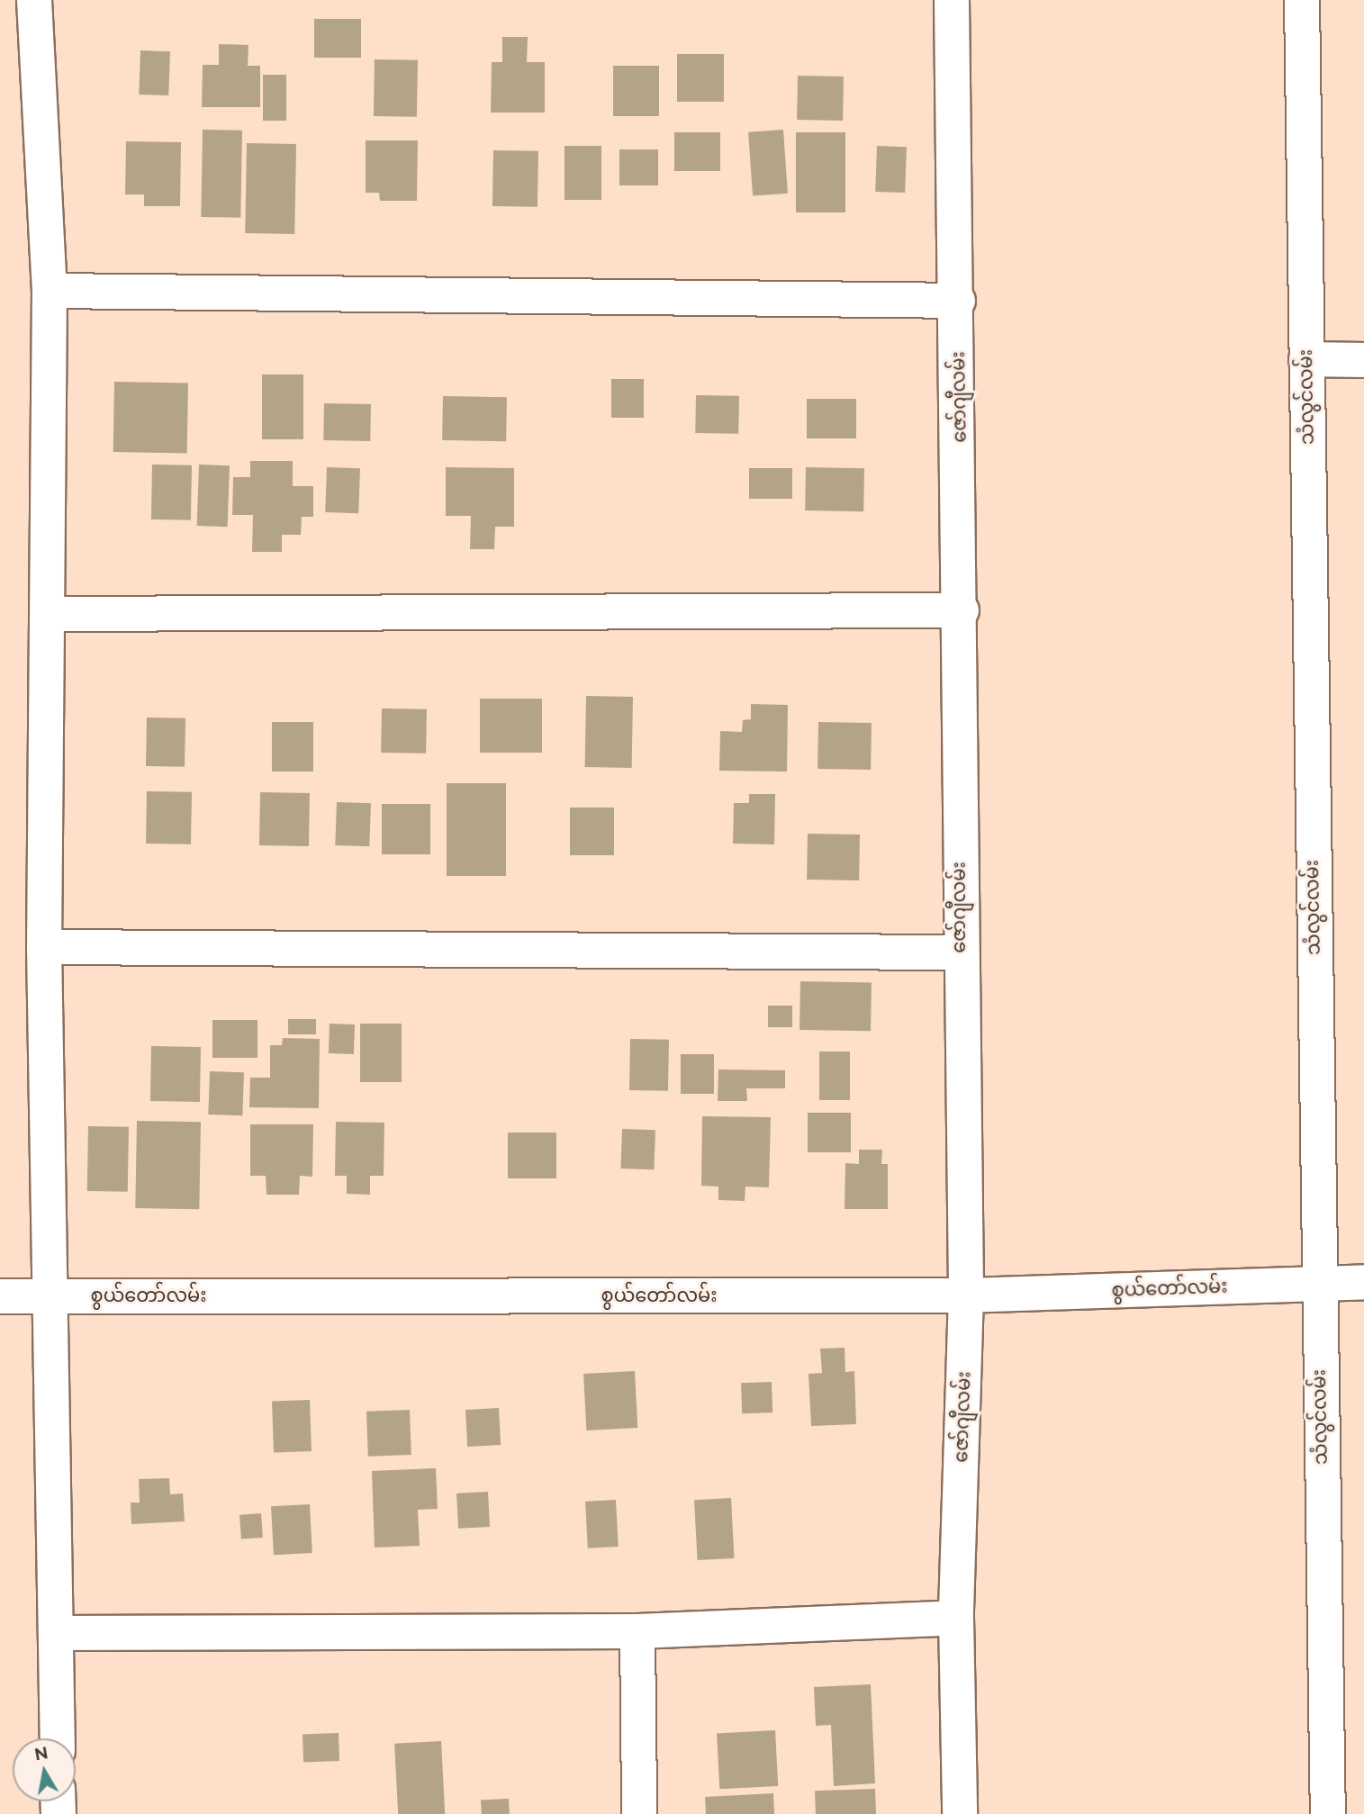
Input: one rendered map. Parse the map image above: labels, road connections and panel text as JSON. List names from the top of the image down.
{
  "streets": {
    "street": ["ဇော်ဂျီလမ်း", "သံလွင်လမ်း", "စွယ်တော်လမ်း"]
  },
  "crossings": [
    ["ဇော်ဂျီလမ်း", "စွယ်တော်လမ်း"],
    ["သံလွင်လမ်း", "စွယ်တော်လမ်း"]
  ],
  "north": "top"
}
